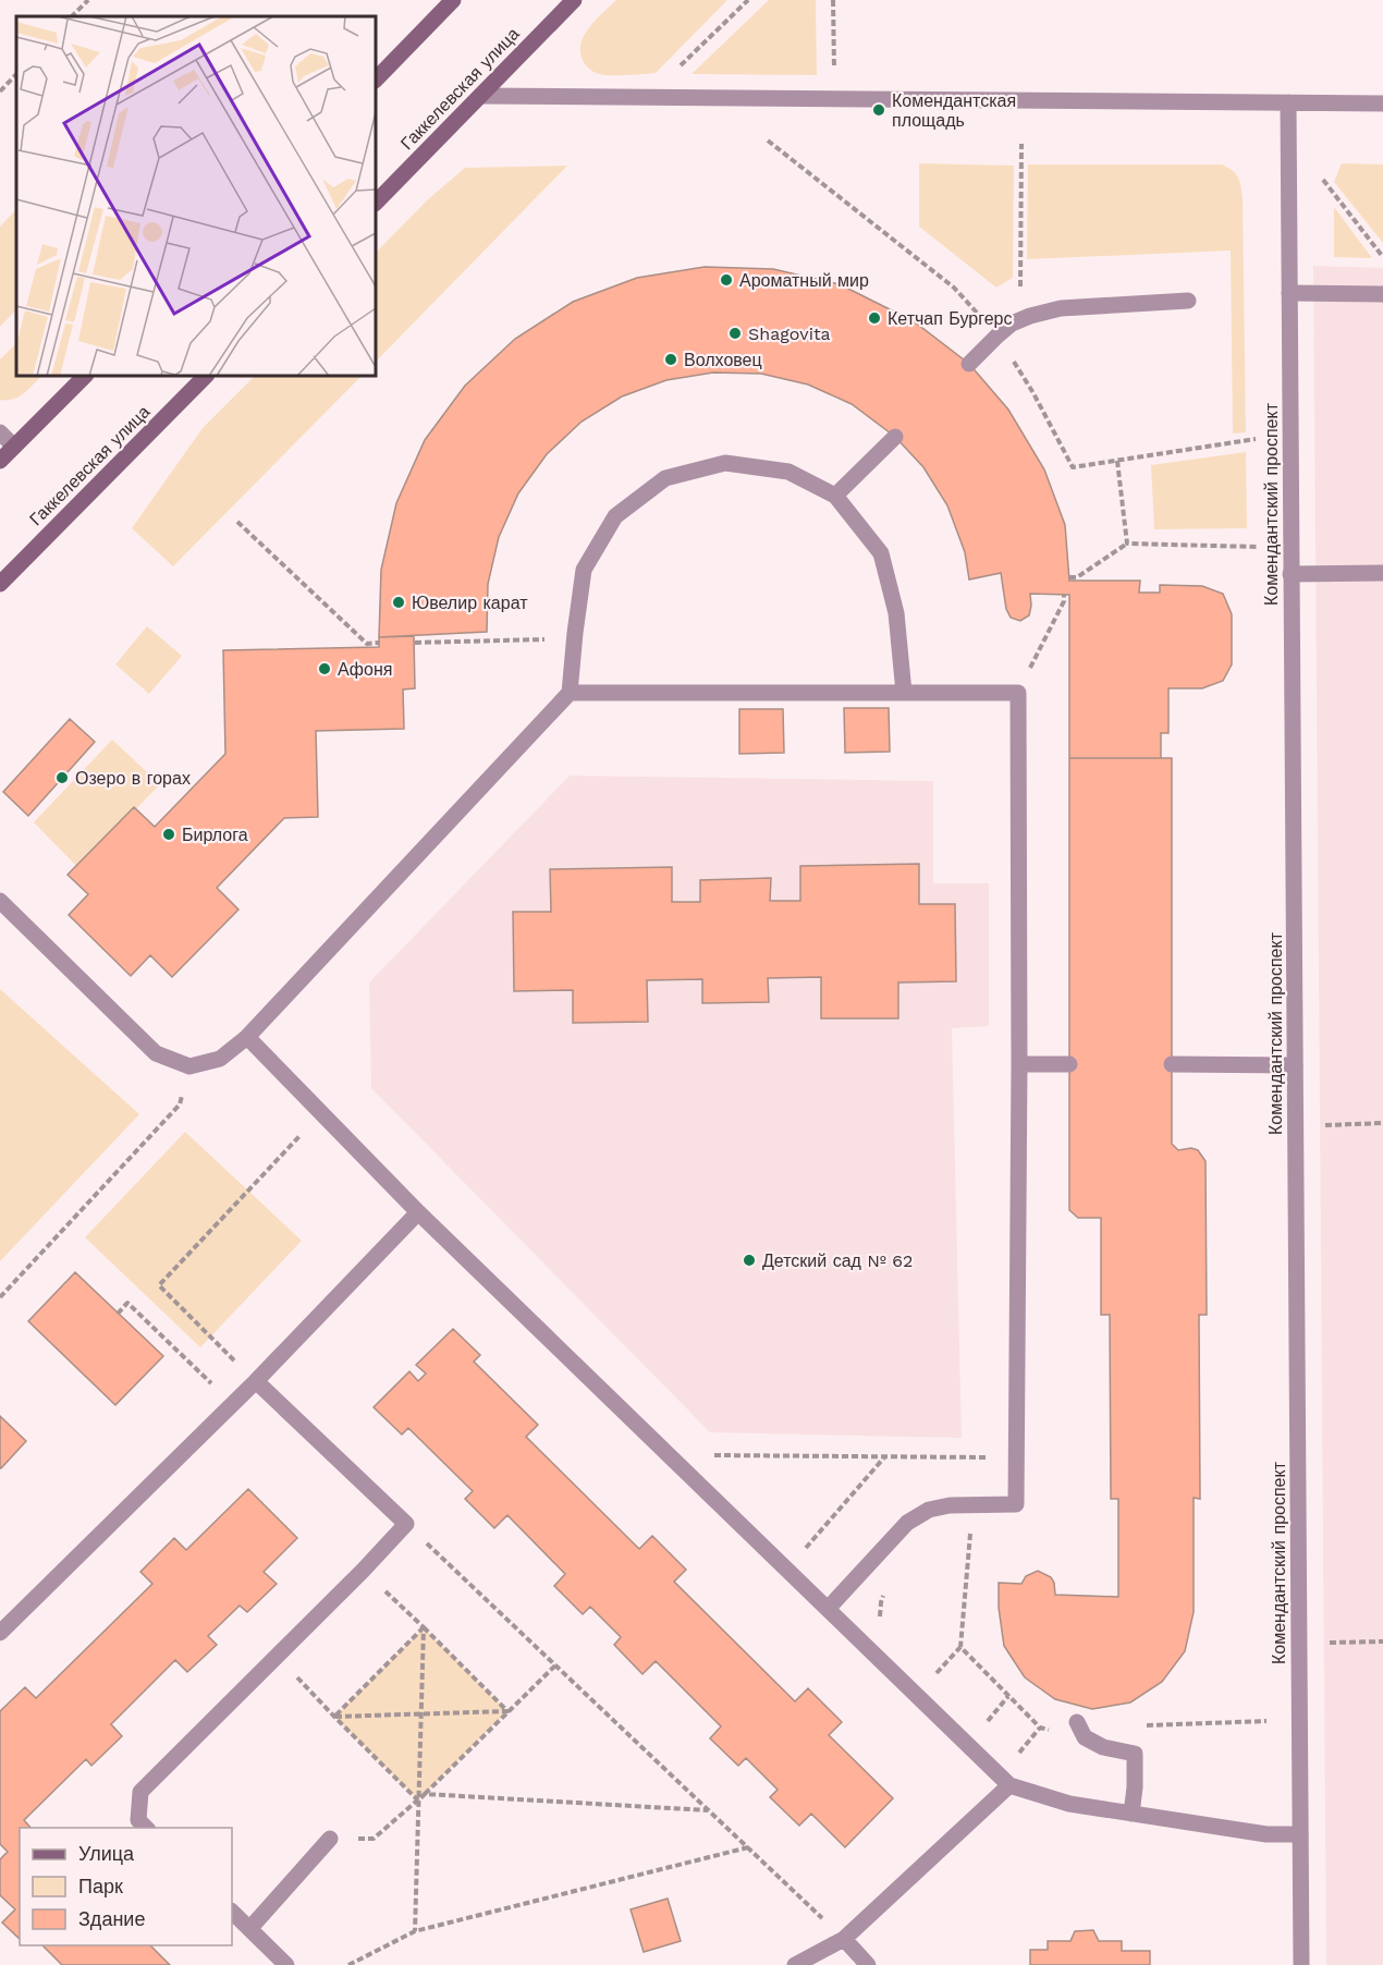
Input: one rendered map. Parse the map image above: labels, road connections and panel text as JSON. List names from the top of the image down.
{
  "streets": {
    "main road": ["Гаккелевская улица"],
    "street": ["Комендантский проспект"]
  },
  "places": [
    "Комендантская площадь",
    "Ароматный мир",
    "Кетчап Бургерс",
    "Shagovita",
    "Волховец",
    "Ювелир карат",
    "Афоня",
    "Озеро в горах",
    "Бирлога",
    "Детский сад № 62"
  ],
  "legend": ["Улица", "Парк", "Здание"]
}
